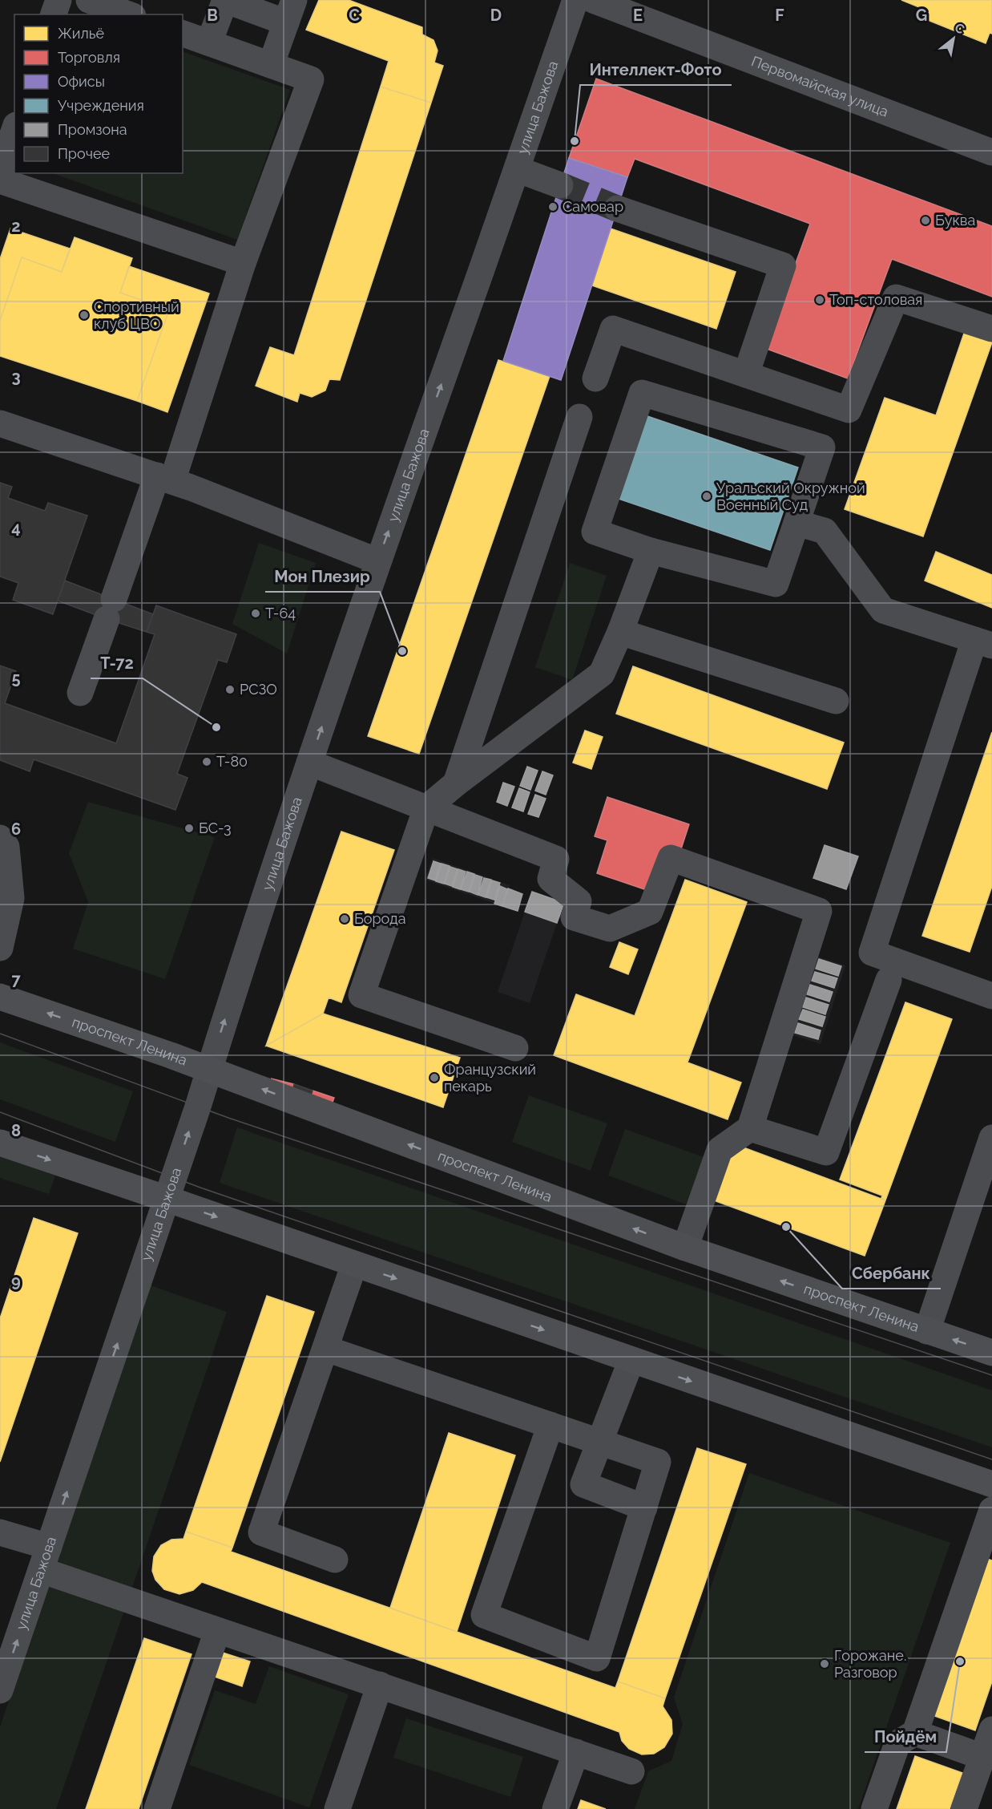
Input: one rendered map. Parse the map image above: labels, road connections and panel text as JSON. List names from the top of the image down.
{
  "streets": {
    "main road": ["проспект Ленина"],
    "street": ["Первомайская улица", "улица Бажова"]
  },
  "crossings": [
    ["улица Бажова", "проспект Ленина"]
  ],
  "places": [
    "Интеллект-Фото",
    "Самовар",
    "Буква",
    "Топ-столовая",
    "Спортивный клуб ЦВО",
    "Уральский Окружной Военный Суд",
    "Т-64",
    "Мон Плезир",
    "РСЗО",
    "Т-72",
    "Т-80",
    "БС-3",
    "Борода",
    "Французский пекарь",
    "Сбербанк",
    "Пойдём",
    "Горожане. Разговор"
  ],
  "legend": [
    "Жильё",
    "Торговля",
    "Офисы",
    "Учреждения",
    "Промзона",
    "Прочее"
  ],
  "north": "top right",
  "grid": {
    "columns": [
      "B",
      "C",
      "D",
      "E",
      "F",
      "G"
    ],
    "rows": [
      "2",
      "3",
      "4",
      "5",
      "6",
      "7",
      "8",
      "9"
    ]
  }
}
